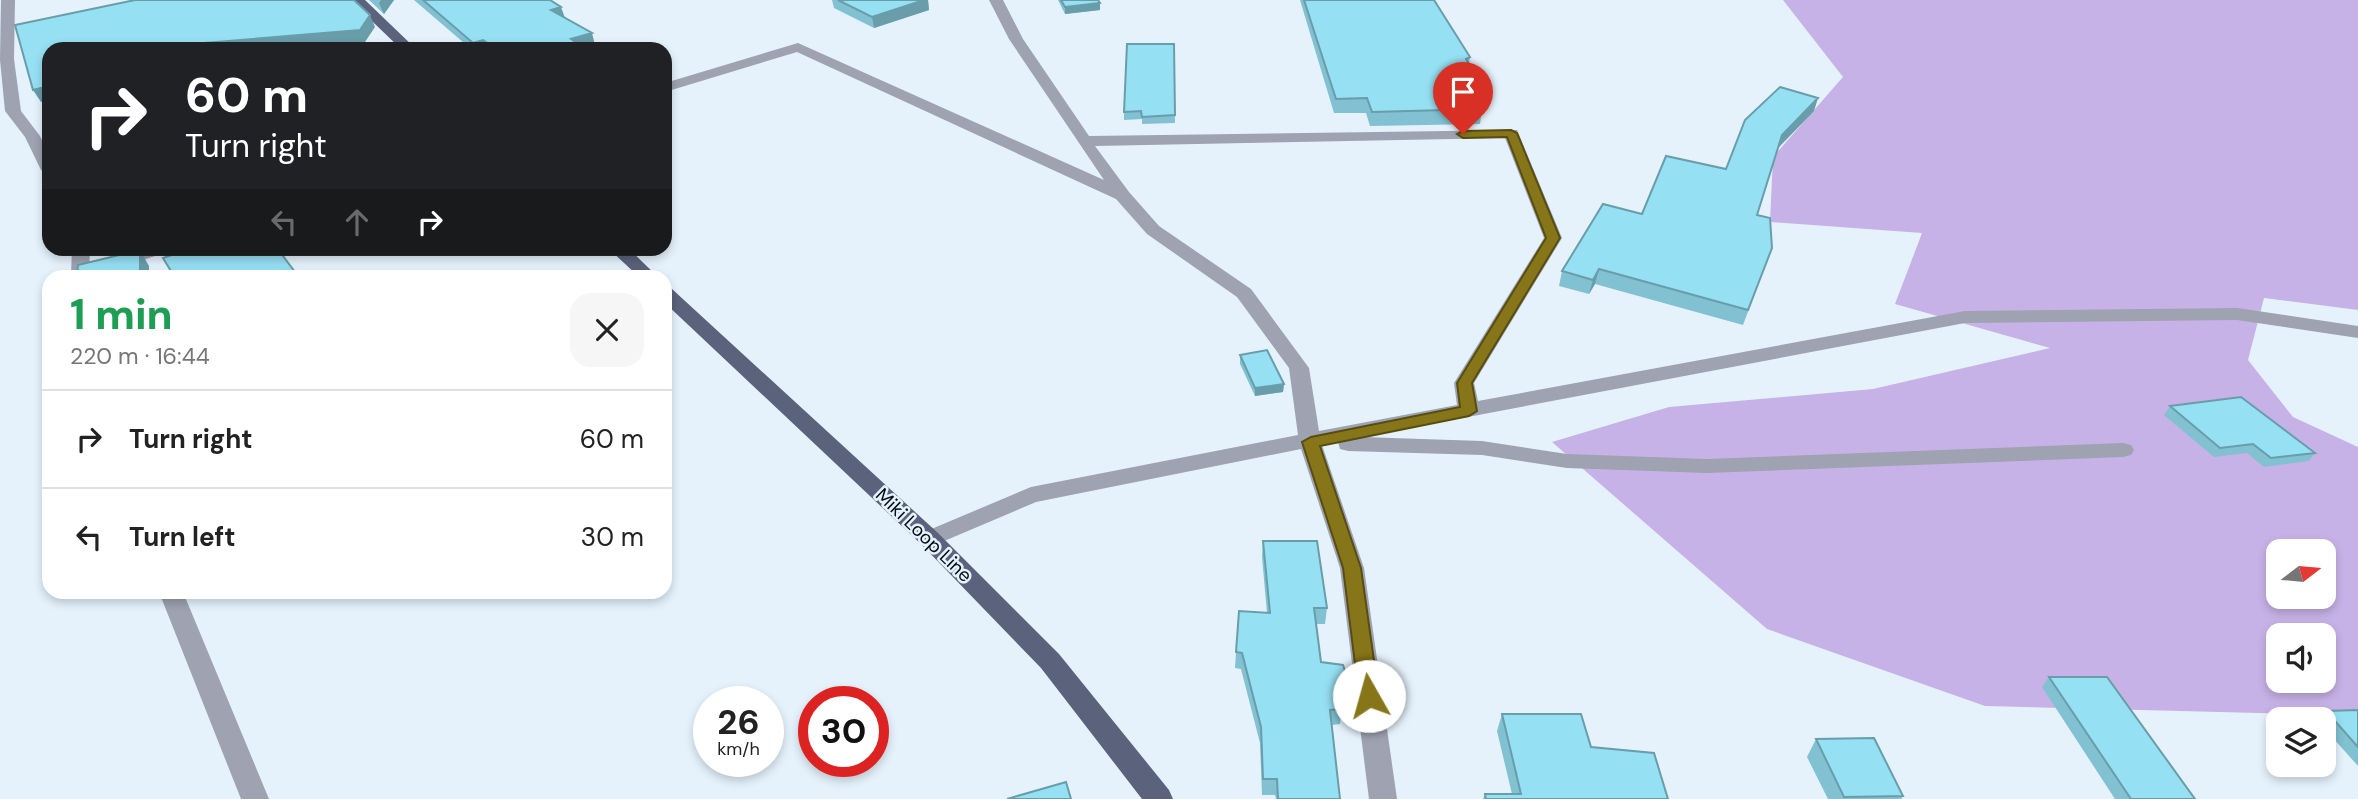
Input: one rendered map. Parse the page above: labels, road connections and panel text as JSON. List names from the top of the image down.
{
  "streets": {
    "main road": ["Miki Loop Line"]
  },
  "north": "right",
  "page": {
    "turn": ["60 m", "Turn right"],
    "heading": ["1 min", "220 m · 16:44"],
    "list": [
      {
        "name": "Turn right",
        "value": "60 m"
      },
      {
        "name": "Turn left",
        "value": "30 m"
      }
    ],
    "speed": "26 km/h",
    "limit": "30"
  }
}
